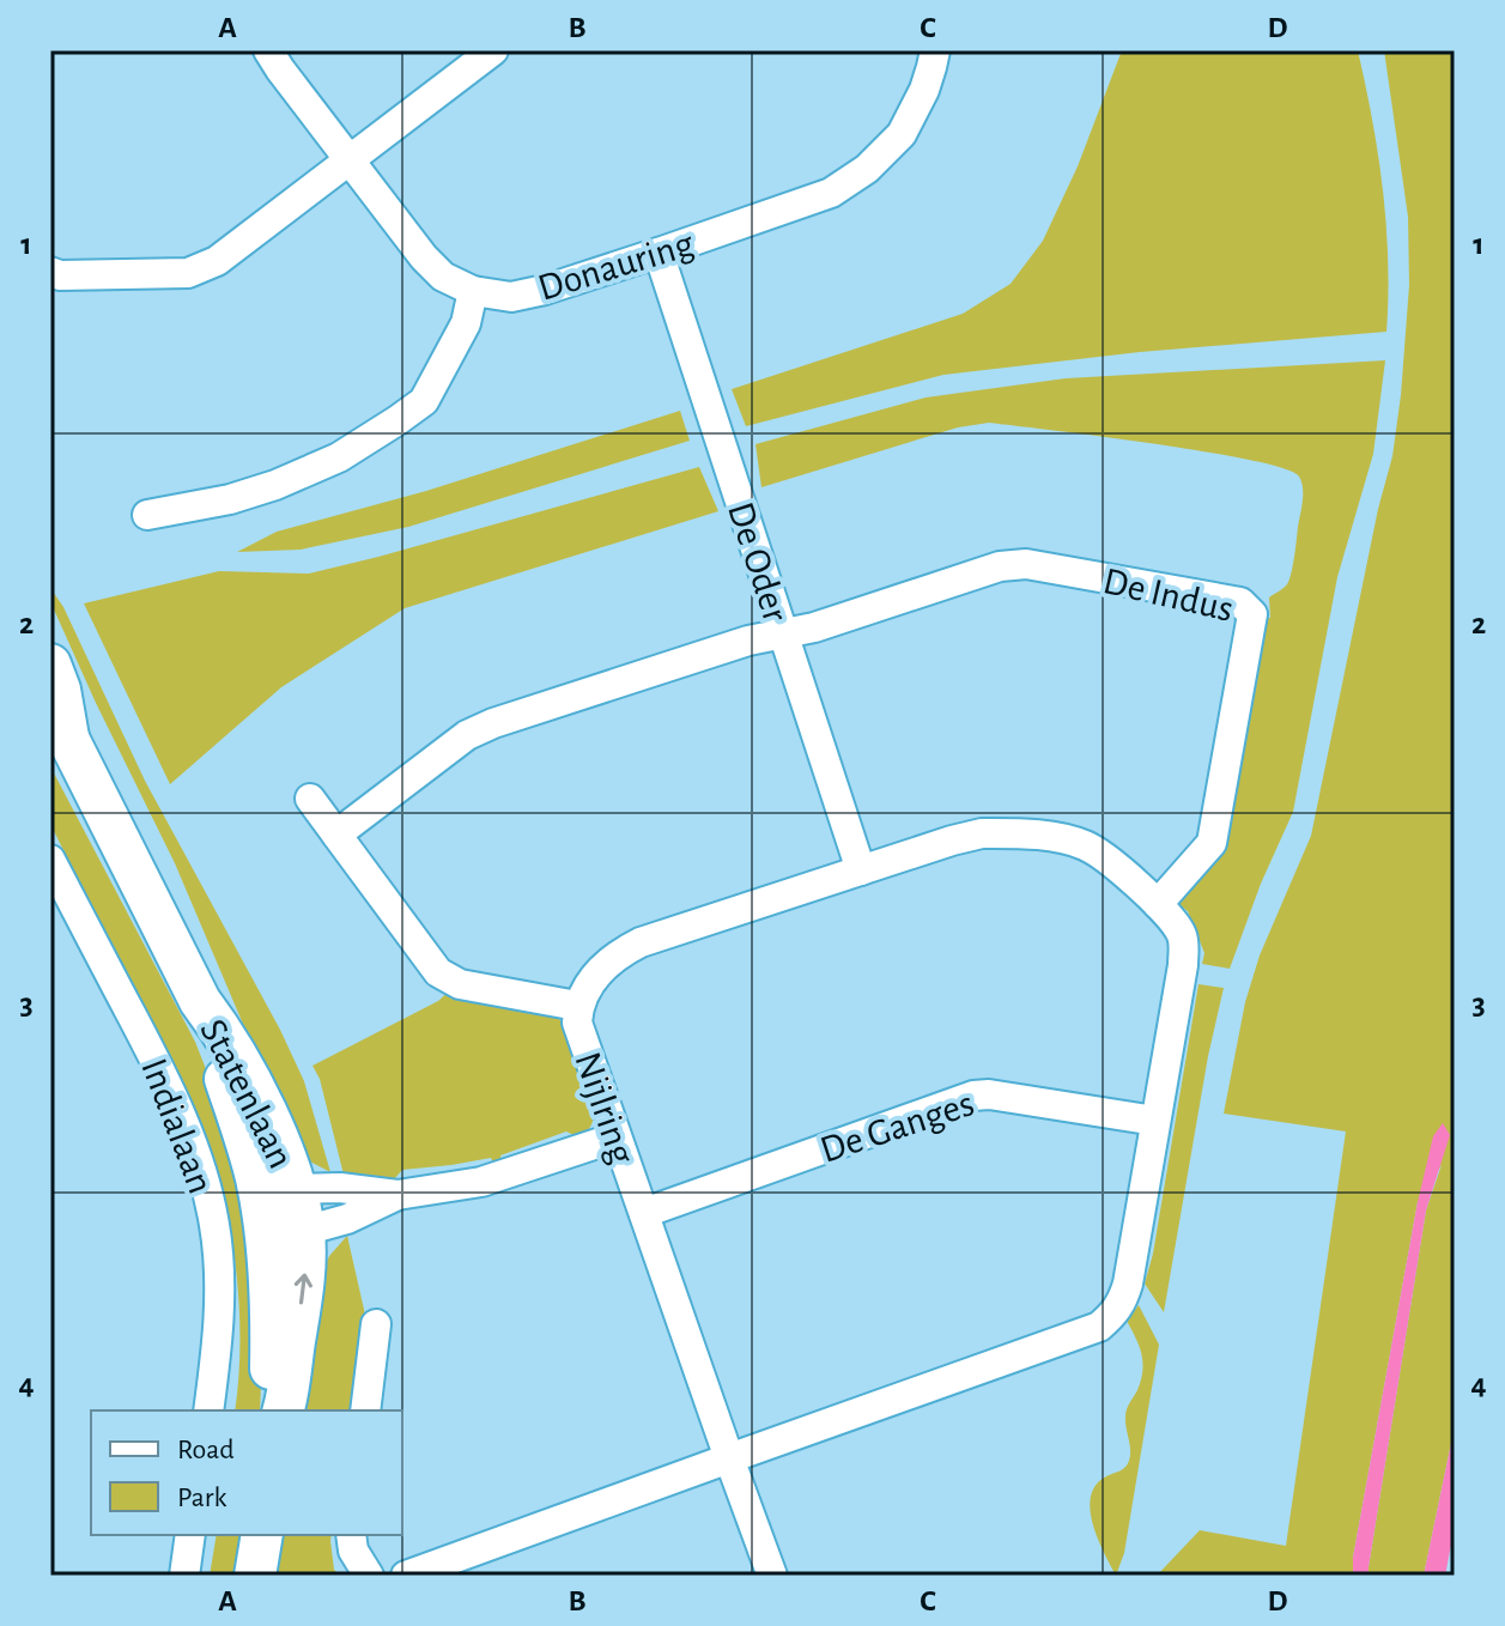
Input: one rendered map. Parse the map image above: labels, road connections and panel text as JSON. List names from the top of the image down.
{
  "streets": {
    "main road": ["Statenlaan"],
    "street": [
      "Donauring",
      "De Oder",
      "De Indus",
      "Nijlring",
      "Indialaan",
      "De Ganges"
    ]
  },
  "crossings": [
    ["Donauring", "De Oder"],
    ["De Oder", "De Indus"],
    ["De Oder", "Nijlring"],
    ["De Indus", "Nijlring"],
    ["Nijlring", "De Ganges"]
  ],
  "legend": ["Road", "Park"],
  "grid": {
    "columns": [
      "A",
      "B",
      "C",
      "D"
    ],
    "rows": [
      "1",
      "2",
      "3",
      "4"
    ]
  }
}
